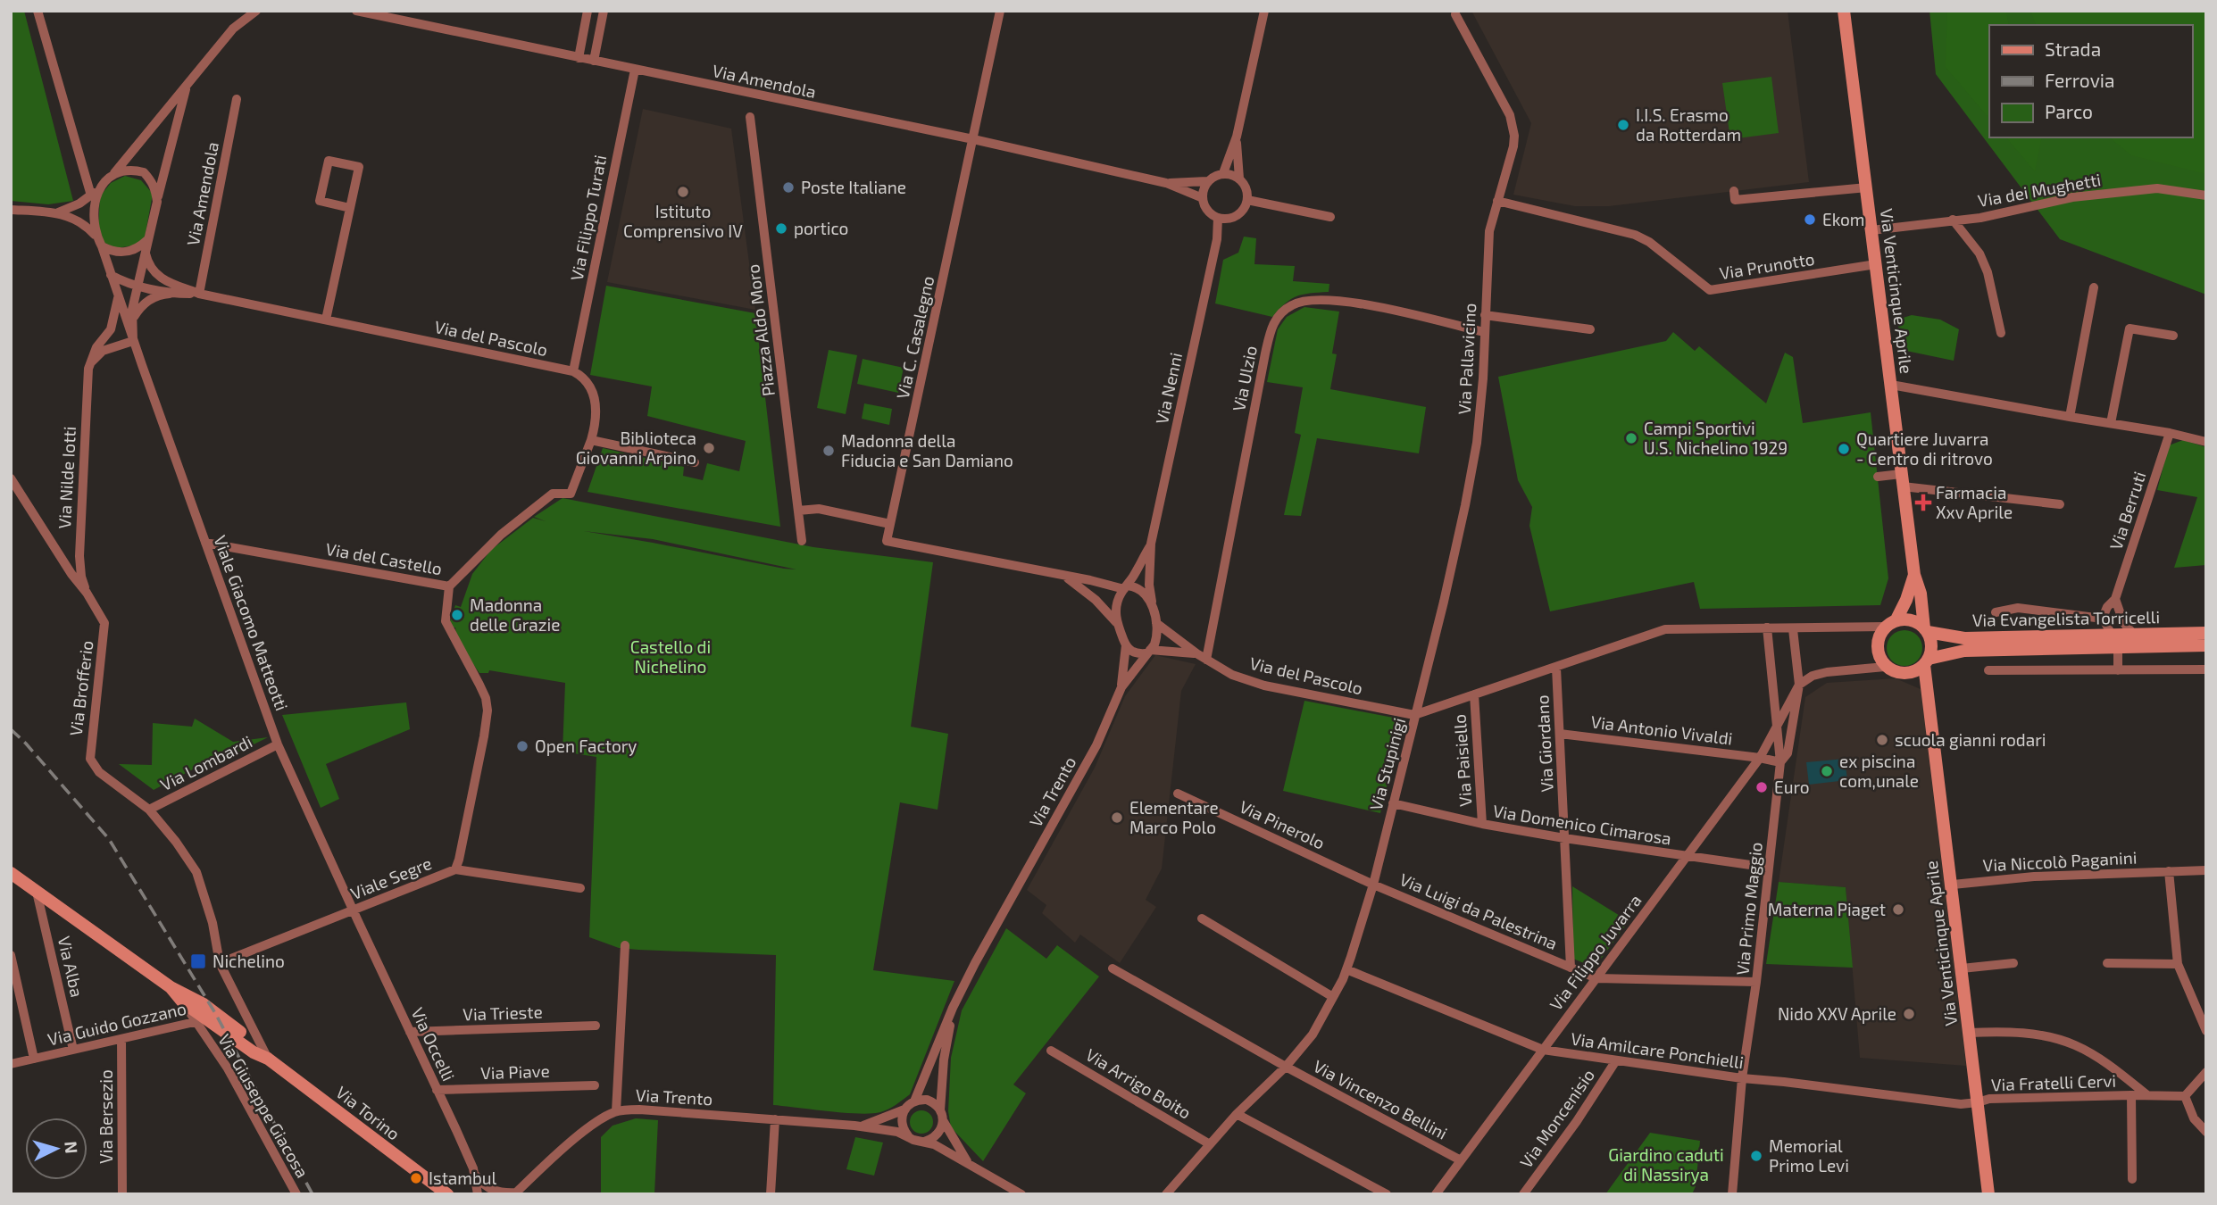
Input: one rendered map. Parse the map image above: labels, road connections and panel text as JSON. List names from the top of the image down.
{
  "streets": {
    "street": [
      "Via Amendola",
      "Via dei Mughetti",
      "Via Filippo Turati",
      "Via Prunotto",
      "Via Venticinque Aprile",
      "Piazza Aldo Moro",
      "Via C. Casalegno",
      "Via del Pascolo",
      "Via Pallavicino",
      "Via Ulzio",
      "Via Nenni",
      "Via Nilde Iotti",
      "Via Berruti",
      "Via del Castello",
      "Via Evangelista Torricelli",
      "Viale Giacomo Matteotti",
      "Via Brofferio",
      "Via Antonio Vivaldi",
      "Via Giordano",
      "Via Paisiello",
      "Via Lombardi",
      "Via Stupinigi",
      "Via Trento",
      "Via Pinerolo",
      "Via Domenico Cimarosa",
      "Via Niccolò Paganini",
      "Viale Segre",
      "Via Primo Maggio",
      "Via Luigi da Palestrina",
      "Via Filippo Juvarra",
      "Via Alba",
      "Via Trieste",
      "Via Guido Gozzano",
      "Via Occelli",
      "Via Amilcare Ponchielli",
      "Via Piave",
      "Via Fratelli Cervi",
      "Via Arrigo Boito",
      "Via Vincenzo Bellini",
      "Via Giuseppe Giacosa",
      "Via Torino",
      "Via Bersezio",
      "Via Moncenisio"
    ]
  },
  "crossings": [
    ["Via Amendola", "Via Filippo Turati"],
    ["Via Amendola", "Via C. Casalegno"],
    ["Via Amendola", "Via del Pascolo"],
    ["Via Amendola", "Via Nenni"],
    ["Via dei Mughetti", "Via Venticinque Aprile"],
    ["Via Filippo Turati", "Via del Pascolo"],
    ["Via Prunotto", "Via Venticinque Aprile"],
    ["Via Prunotto", "Via Pallavicino"],
    ["Via Venticinque Aprile", "Via Evangelista Torricelli"],
    ["Via Venticinque Aprile", "Via Stupinigi"],
    ["Via Venticinque Aprile", "Via Niccolò Paganini"],
    ["Via Venticinque Aprile", "Via Amilcare Ponchielli"],
    ["Via Venticinque Aprile", "Via Fratelli Cervi"],
    ["Via del Pascolo", "Via Pallavicino"],
    ["Via del Pascolo", "Via Ulzio"],
    ["Via del Pascolo", "Via Nenni"],
    ["Via del Pascolo", "Viale Giacomo Matteotti"],
    ["Via del Pascolo", "Via Stupinigi"],
    ["Via del Pascolo", "Via Trento"],
    ["Via Pallavicino", "Via Ulzio"],
    ["Via Pallavicino", "Via Stupinigi"],
    ["Via Nenni", "Via Trento"],
    ["Via Nilde Iotti", "Via Brofferio"],
    ["Via Berruti", "Via Evangelista Torricelli"],
    ["Via del Castello", "Viale Giacomo Matteotti"],
    ["Via del Castello", "Viale Segre"],
    ["Via Evangelista Torricelli", "Via Stupinigi"],
    ["Viale Giacomo Matteotti", "Via Lombardi"],
    ["Viale Giacomo Matteotti", "Viale Segre"],
    ["Viale Giacomo Matteotti", "Via Occelli"],
    ["Via Brofferio", "Via Lombardi"],
    ["Via Brofferio", "Viale Segre"],
    ["Via Brofferio", "Via Torino"],
    ["Via Antonio Vivaldi", "Via Giordano"],
    ["Via Antonio Vivaldi", "Via Primo Maggio"],
    ["Via Antonio Vivaldi", "Via Filippo Juvarra"],
    ["Via Giordano", "Via Stupinigi"],
    ["Via Giordano", "Via Domenico Cimarosa"],
    ["Via Giordano", "Via Luigi da Palestrina"],
    ["Via Paisiello", "Via Stupinigi"],
    ["Via Paisiello", "Via Domenico Cimarosa"],
    ["Via Stupinigi", "Via Pinerolo"],
    ["Via Stupinigi", "Via Domenico Cimarosa"],
    ["Via Stupinigi", "Via Primo Maggio"],
    ["Via Stupinigi", "Via Luigi da Palestrina"],
    ["Via Stupinigi", "Via Amilcare Ponchielli"],
    ["Via Stupinigi", "Via Arrigo Boito"],
    ["Via Stupinigi", "Via Vincenzo Bellini"],
    ["Via Pinerolo", "Via Luigi da Palestrina"],
    ["Via Domenico Cimarosa", "Via Primo Maggio"],
    ["Via Domenico Cimarosa", "Via Filippo Juvarra"],
    ["Viale Segre", "Via Occelli"],
    ["Via Primo Maggio", "Via Luigi da Palestrina"],
    ["Via Primo Maggio", "Via Filippo Juvarra"],
    ["Via Primo Maggio", "Via Amilcare Ponchielli"],
    ["Via Luigi da Palestrina", "Via Filippo Juvarra"],
    ["Via Filippo Juvarra", "Via Amilcare Ponchielli"],
    ["Via Filippo Juvarra", "Via Vincenzo Bellini"],
    ["Via Alba", "Via Guido Gozzano"],
    ["Via Alba", "Via Torino"],
    ["Via Trieste", "Via Occelli"],
    ["Via Guido Gozzano", "Via Giuseppe Giacosa"],
    ["Via Guido Gozzano", "Via Torino"],
    ["Via Guido Gozzano", "Via Bersezio"],
    ["Via Occelli", "Via Piave"],
    ["Via Amilcare Ponchielli", "Via Fratelli Cervi"],
    ["Via Amilcare Ponchielli", "Via Moncenisio"],
    ["Via Giuseppe Giacosa", "Via Torino"]
  ],
  "parks": ["Castello di Nichelino", "Giardino caduti di Nassirya"],
  "places": {
    "other": [
      "I.I.S. Erasmo da Rotterdam",
      "Poste Italiane",
      "Istituto Comprensivo IV",
      "Ekom",
      "portico",
      "Campi Sportivi U.S. Nichelino 1929",
      "Biblioteca Giovanni Arpino",
      "Quartiere Juvarra - Centro di ritrovo",
      "Madonna della Fiducia e San Damiano",
      "Madonna delle Grazie",
      "scuola gianni rodari",
      "Open Factory",
      "ex piscina com,unale",
      "Euro",
      "Elementare Marco Polo",
      "Materna Piaget",
      "Nido XXV Aprile",
      "Memorial Primo Levi",
      "Istambul"
    ],
    "health": ["Farmacia Xxv Aprile"],
    "transit": ["Nichelino"]
  },
  "legend": ["Strada", "Ferrovia", "Parco"],
  "north": "right"
}
